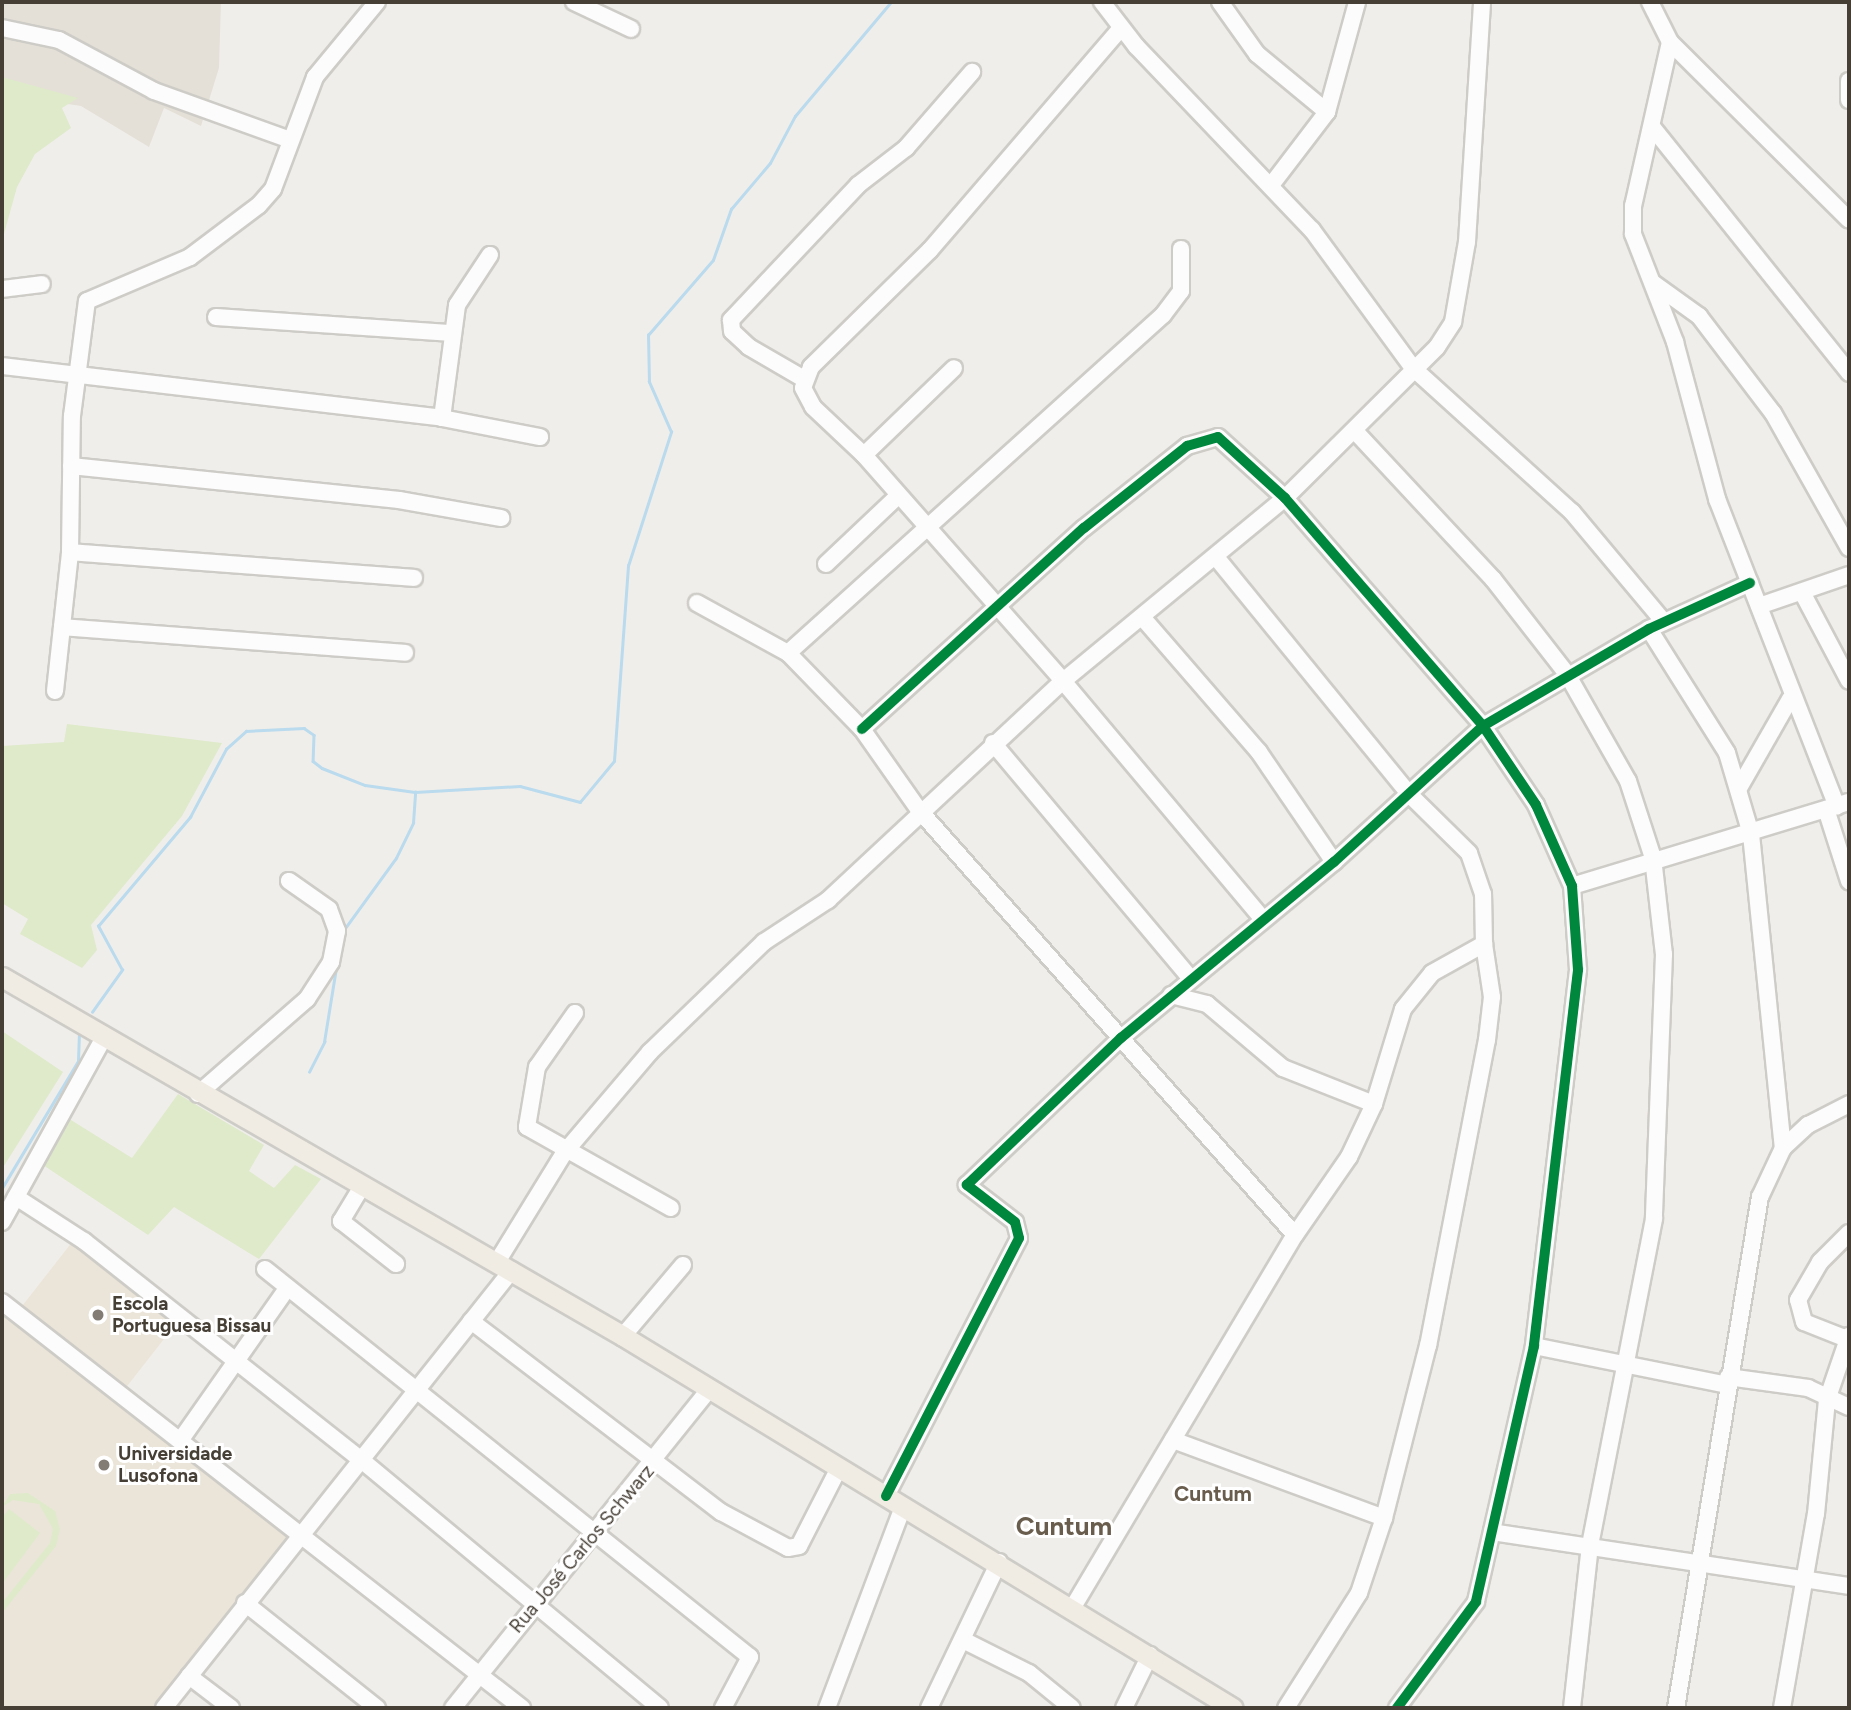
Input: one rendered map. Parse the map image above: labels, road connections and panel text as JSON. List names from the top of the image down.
{
  "streets": {
    "street": ["Rua José Carlos Schwarz"]
  },
  "districts": ["Cuntum", "Cuntum"],
  "places": ["Escola Portuguesa Bissau", "Universidade Lusofona"]
}
